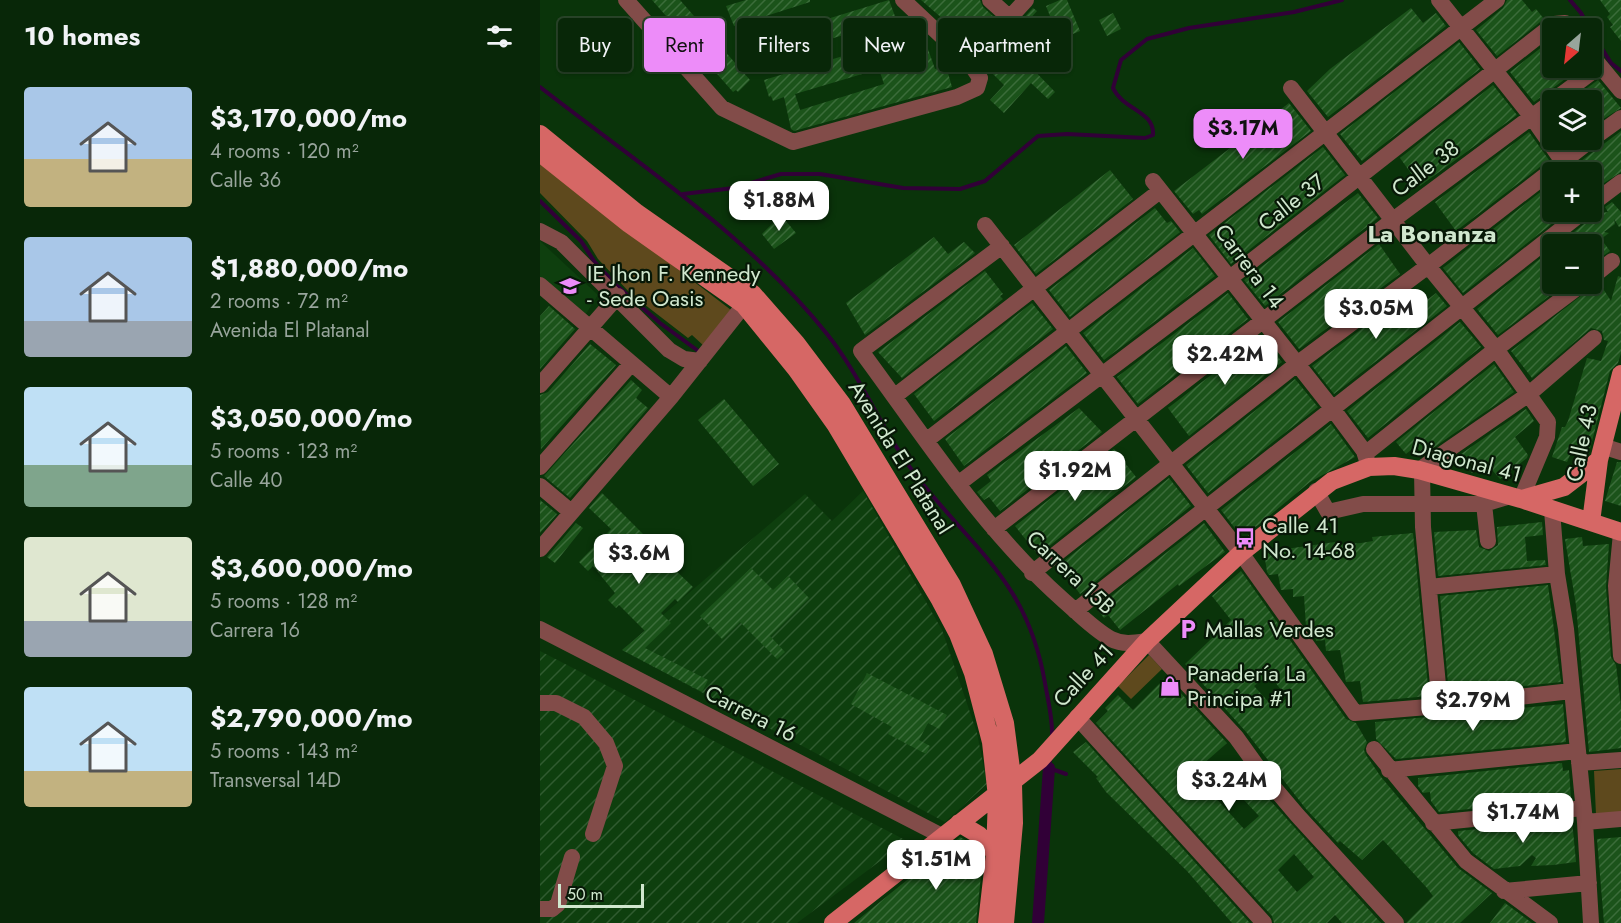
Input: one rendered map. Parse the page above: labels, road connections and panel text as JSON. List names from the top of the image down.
{
  "streets": {
    "main road": [
      "Calle 43",
      "Avenida El Platanal",
      "Diagonal 41",
      "Calle 41"
    ],
    "street": [
      "Calle 38",
      "Calle 37",
      "Carrera 14",
      "Carrera 15B",
      "Carrera 16"
    ]
  },
  "crossings": [
    ["Calle 38", "Carrera 14"],
    ["Calle 38", "Carrera 15B"],
    ["Calle 37", "Carrera 14"],
    ["Calle 37", "Carrera 15B"],
    ["Carrera 14", "Diagonal 41"],
    ["Carrera 14", "Calle 41"],
    ["Avenida El Platanal", "Calle 41"],
    ["Diagonal 41", "Calle 41"],
    ["Carrera 15B", "Calle 41"],
    ["Calle 41", "Carrera 16"]
  ],
  "districts": ["La Bonanza"],
  "places": {
    "school or university": ["IE Jhon F. Kennedy - Sede Oasis"],
    "bus stop": ["Calle 41 No. 14-68"],
    "parking": ["Mallas Verdes"],
    "shop": ["Panadería La Principa #1"]
  },
  "scale_bar": "50 m",
  "north": "bottom left",
  "page": {
    "heading": "10 homes",
    "map_buttons": ["+", "−"],
    "chip": [
      "Buy",
      "Rent",
      "Filters",
      "New",
      "Apartment"
    ],
    "list": [
      {
        "name": "$3,170,000/mo",
        "note": "4 rooms · 120 m² · Calle 36"
      },
      {
        "name": "$1,880,000/mo",
        "note": "2 rooms · 72 m² · Avenida El Platanal"
      },
      {
        "name": "$3,050,000/mo",
        "note": "5 rooms · 123 m² · Calle 40"
      },
      {
        "name": "$3,600,000/mo",
        "note": "5 rooms · 128 m² · Carrera 16"
      },
      {
        "name": "$2,790,000/mo",
        "note": "5 rooms · 143 m² · Transversal 14D"
      }
    ],
    "price": [
      "$3.17M",
      "$1.88M",
      "$3.05M",
      "$2.42M",
      "$1.92M",
      "$3.6M",
      "$2.79M",
      "$3.24M",
      "$1.74M",
      "$1.51M"
    ],
    "scale": "50 m"
  }
}
